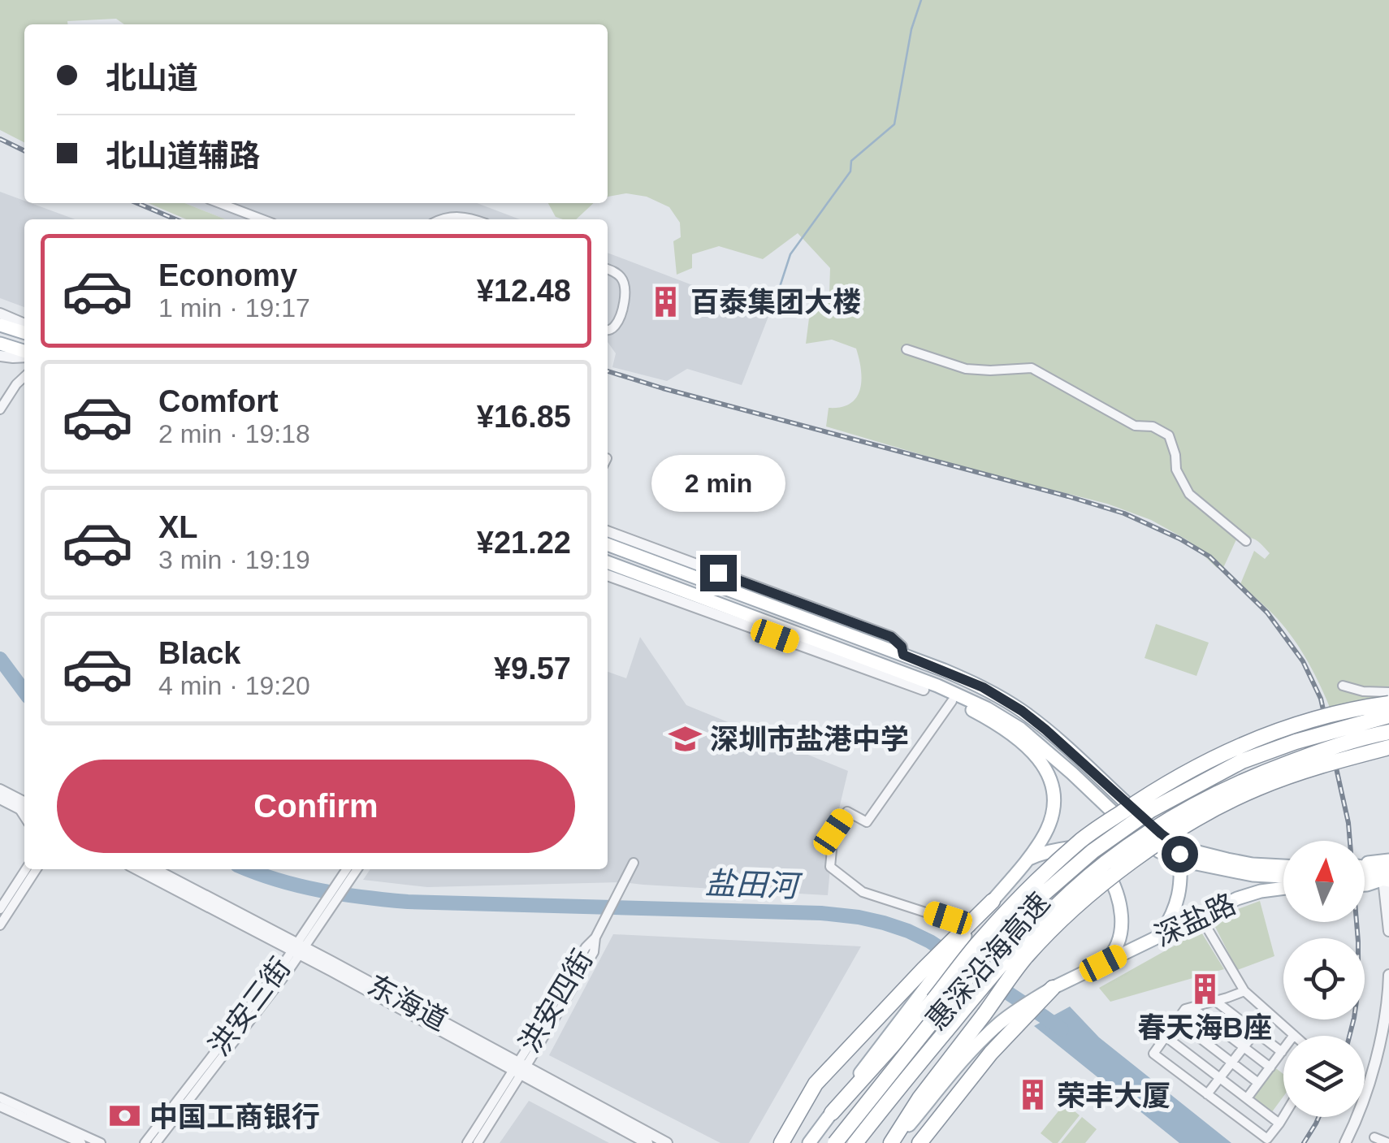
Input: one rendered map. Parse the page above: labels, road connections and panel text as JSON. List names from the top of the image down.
{
  "streets": {
    "highway": ["惠深沿海高速"],
    "main road": ["深盐路"],
    "street": ["洪安四街", "东海道", "洪安三街"]
  },
  "crossings": [
    ["洪安四街", "东海道"],
    ["东海道", "洪安三街"]
  ],
  "water": ["盐田河"],
  "places": {
    "building": ["百泰集团大楼", "春天海B座", "荣丰大厦"],
    "school or university": ["深圳市盐港中学"],
    "bank": ["中国工商银行"]
  },
  "north": "top",
  "page": {
    "banner": ["北山道", "北山道辅路"],
    "list": [
      {
        "name": "Economy",
        "note": "1 min · 19:17",
        "value": "¥12.48"
      },
      {
        "name": "Comfort",
        "note": "2 min · 19:18",
        "value": "¥16.85"
      },
      {
        "name": "XL",
        "note": "3 min · 19:19",
        "value": "¥21.22"
      },
      {
        "name": "Black",
        "note": "4 min · 19:20",
        "value": "¥9.57"
      }
    ],
    "bubble": "2 min",
    "buttons": "Confirm"
  }
}
